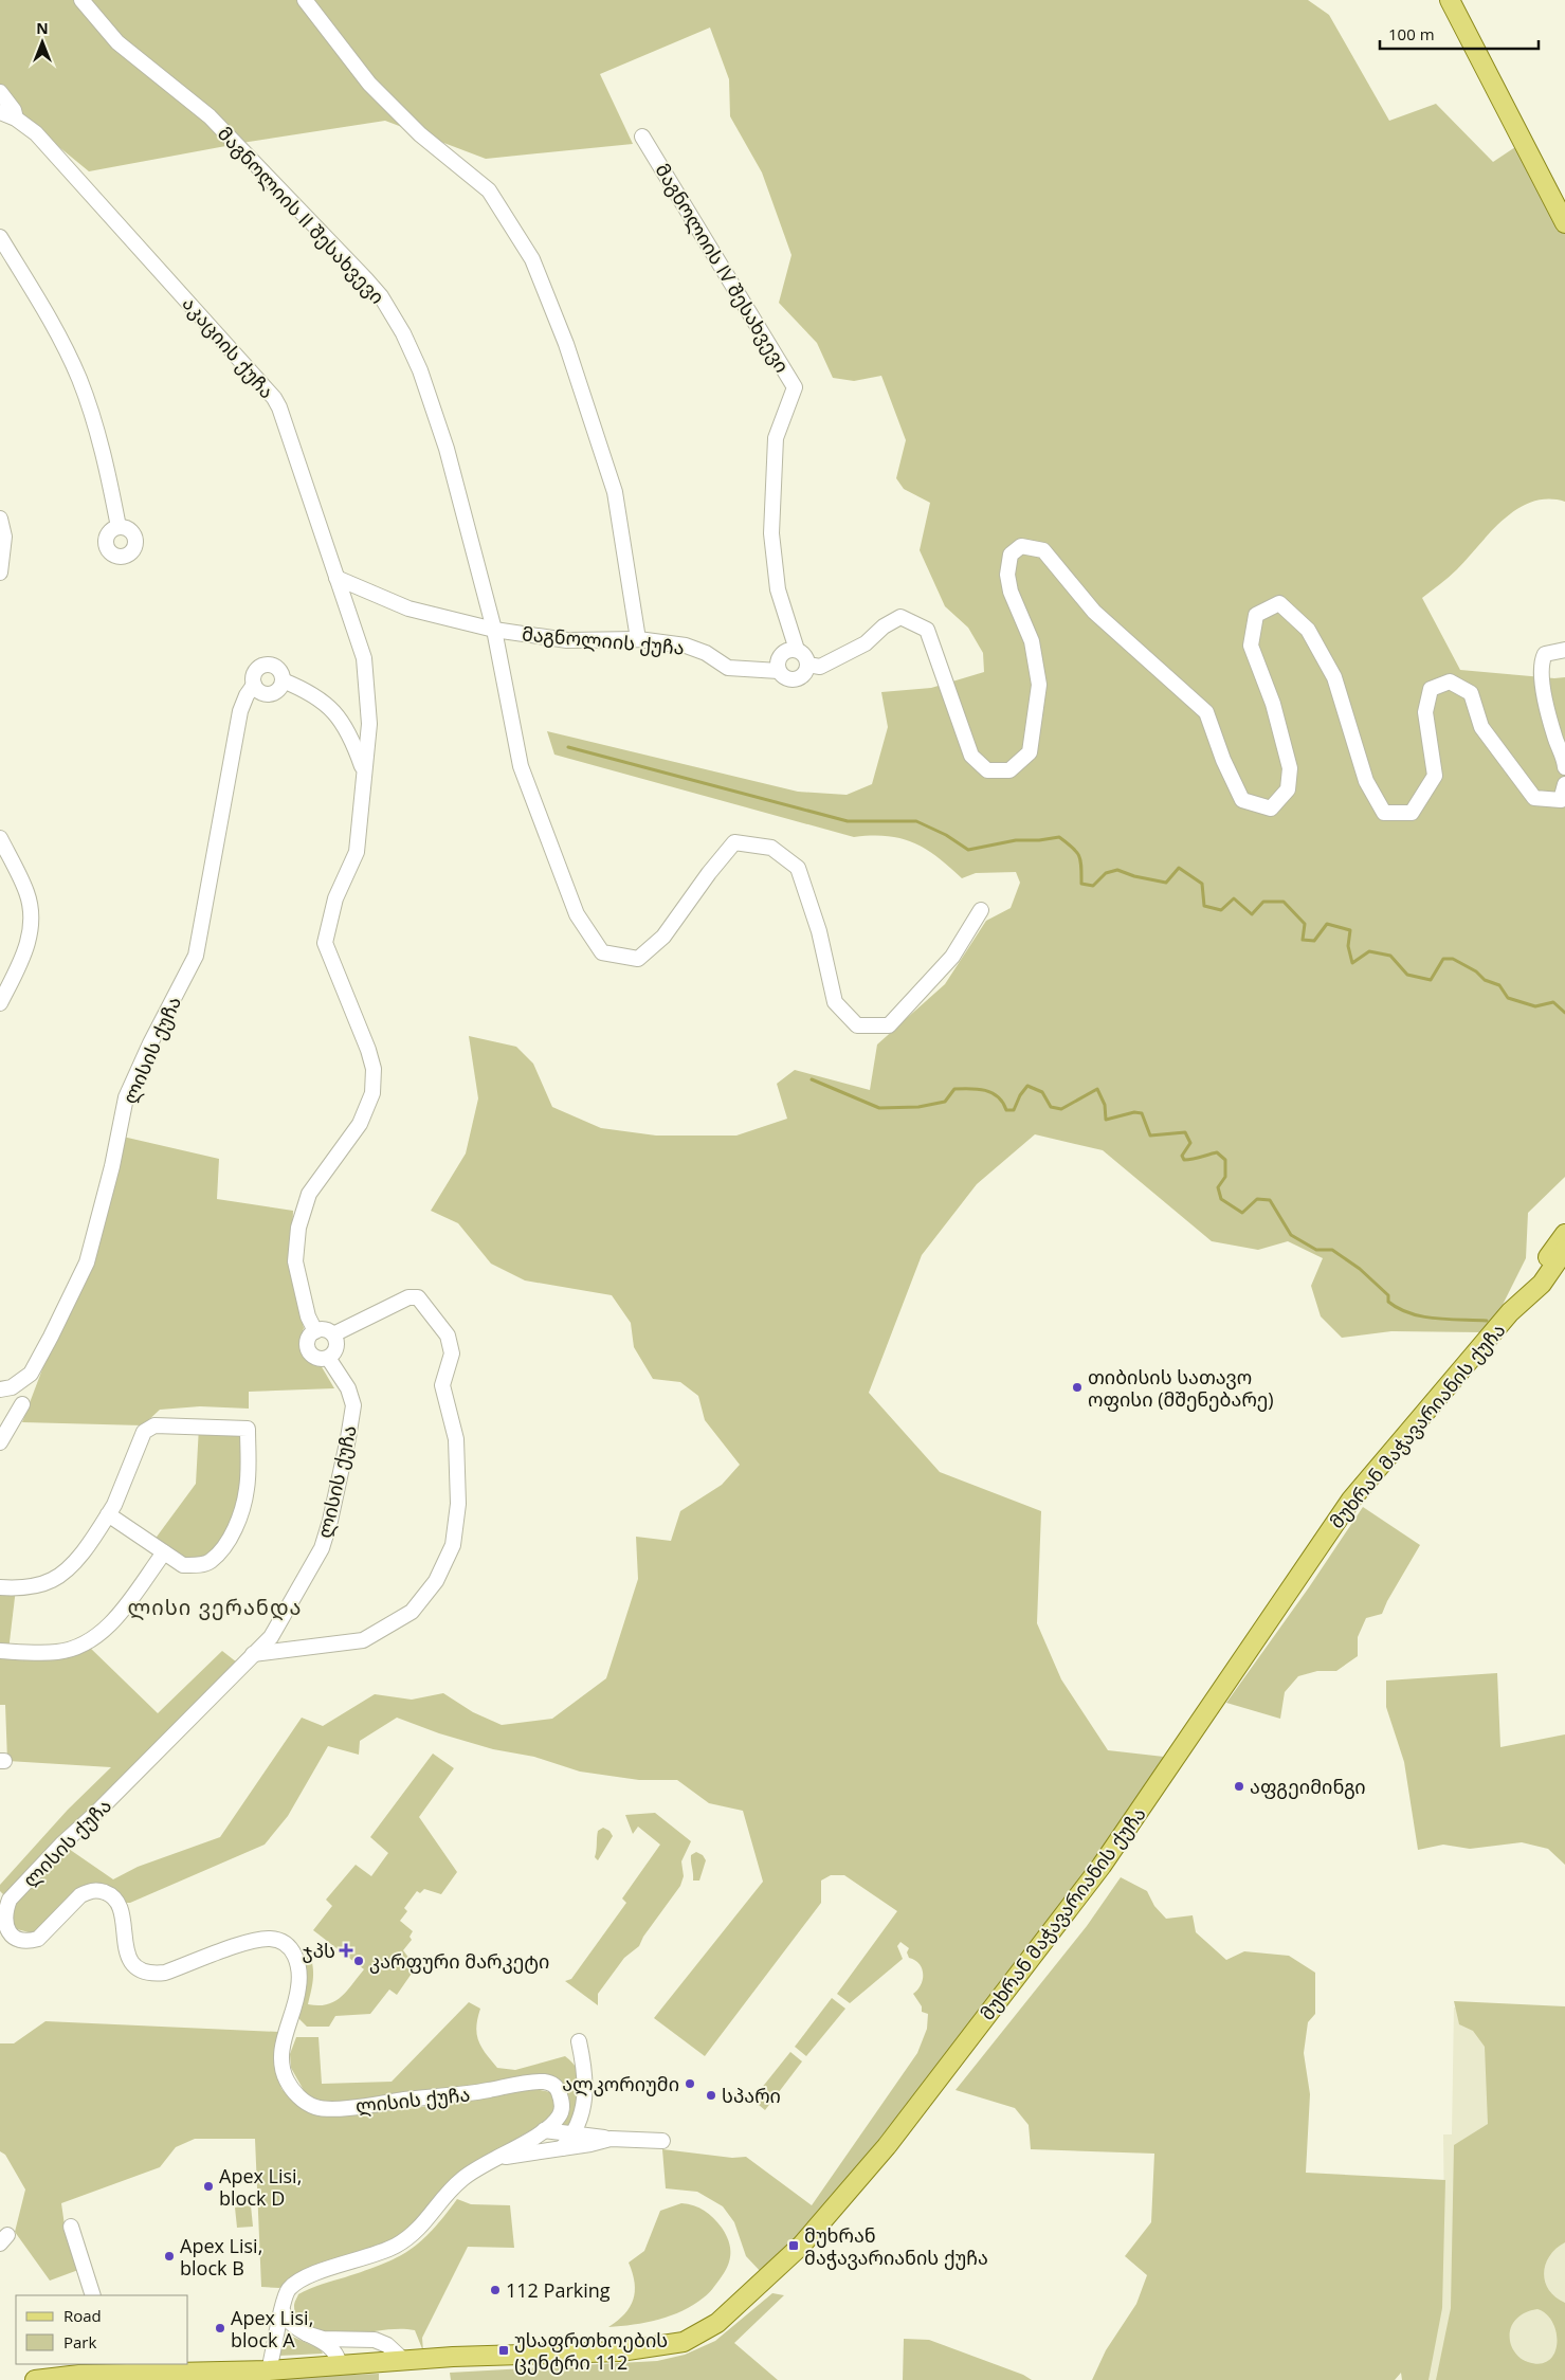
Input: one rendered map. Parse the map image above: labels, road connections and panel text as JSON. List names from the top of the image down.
{
  "streets": {
    "main road": ["მუხრან მაჭავარიანის ქუჩა"],
    "street": [
      "მაგნოლიის II შესახვევი",
      "მაგნოლიის IV შესახვევი",
      "აკაციის ქუჩა",
      "მაგნოლიის ქუჩა",
      "ლისის ქუჩა"
    ]
  },
  "crossings": [
    ["მაგნოლიის II შესახვევი", "მაგნოლიის ქუჩა"],
    ["მაგნოლიის IV შესახვევი", "მაგნოლიის ქუჩა"],
    ["აკაციის ქუჩა", "მაგნოლიის ქუჩა"],
    ["ლისის ქუჩა", "მუხრან მაჭავარიანის ქუჩა"]
  ],
  "districts": ["ლისი ვერანდა"],
  "places": {
    "other": [
      "თიბისის სათავო ოფისი (მშენებარე)",
      "აფგეიმინგი",
      "კარფური მარკეტი",
      "ალკორიუმი",
      "სპარი",
      "Apex Lisi, block D",
      "Apex Lisi, block B",
      "112 Parking",
      "Apex Lisi, block A"
    ],
    "health": ["ჯპს"],
    "transit": ["მუხრან მაჭავარიანის ქუჩა", "უსაფრთხოების ცენტრი 112"]
  },
  "legend": ["Road", "Park"],
  "scale_bar": "100 m",
  "north": "top"
}
